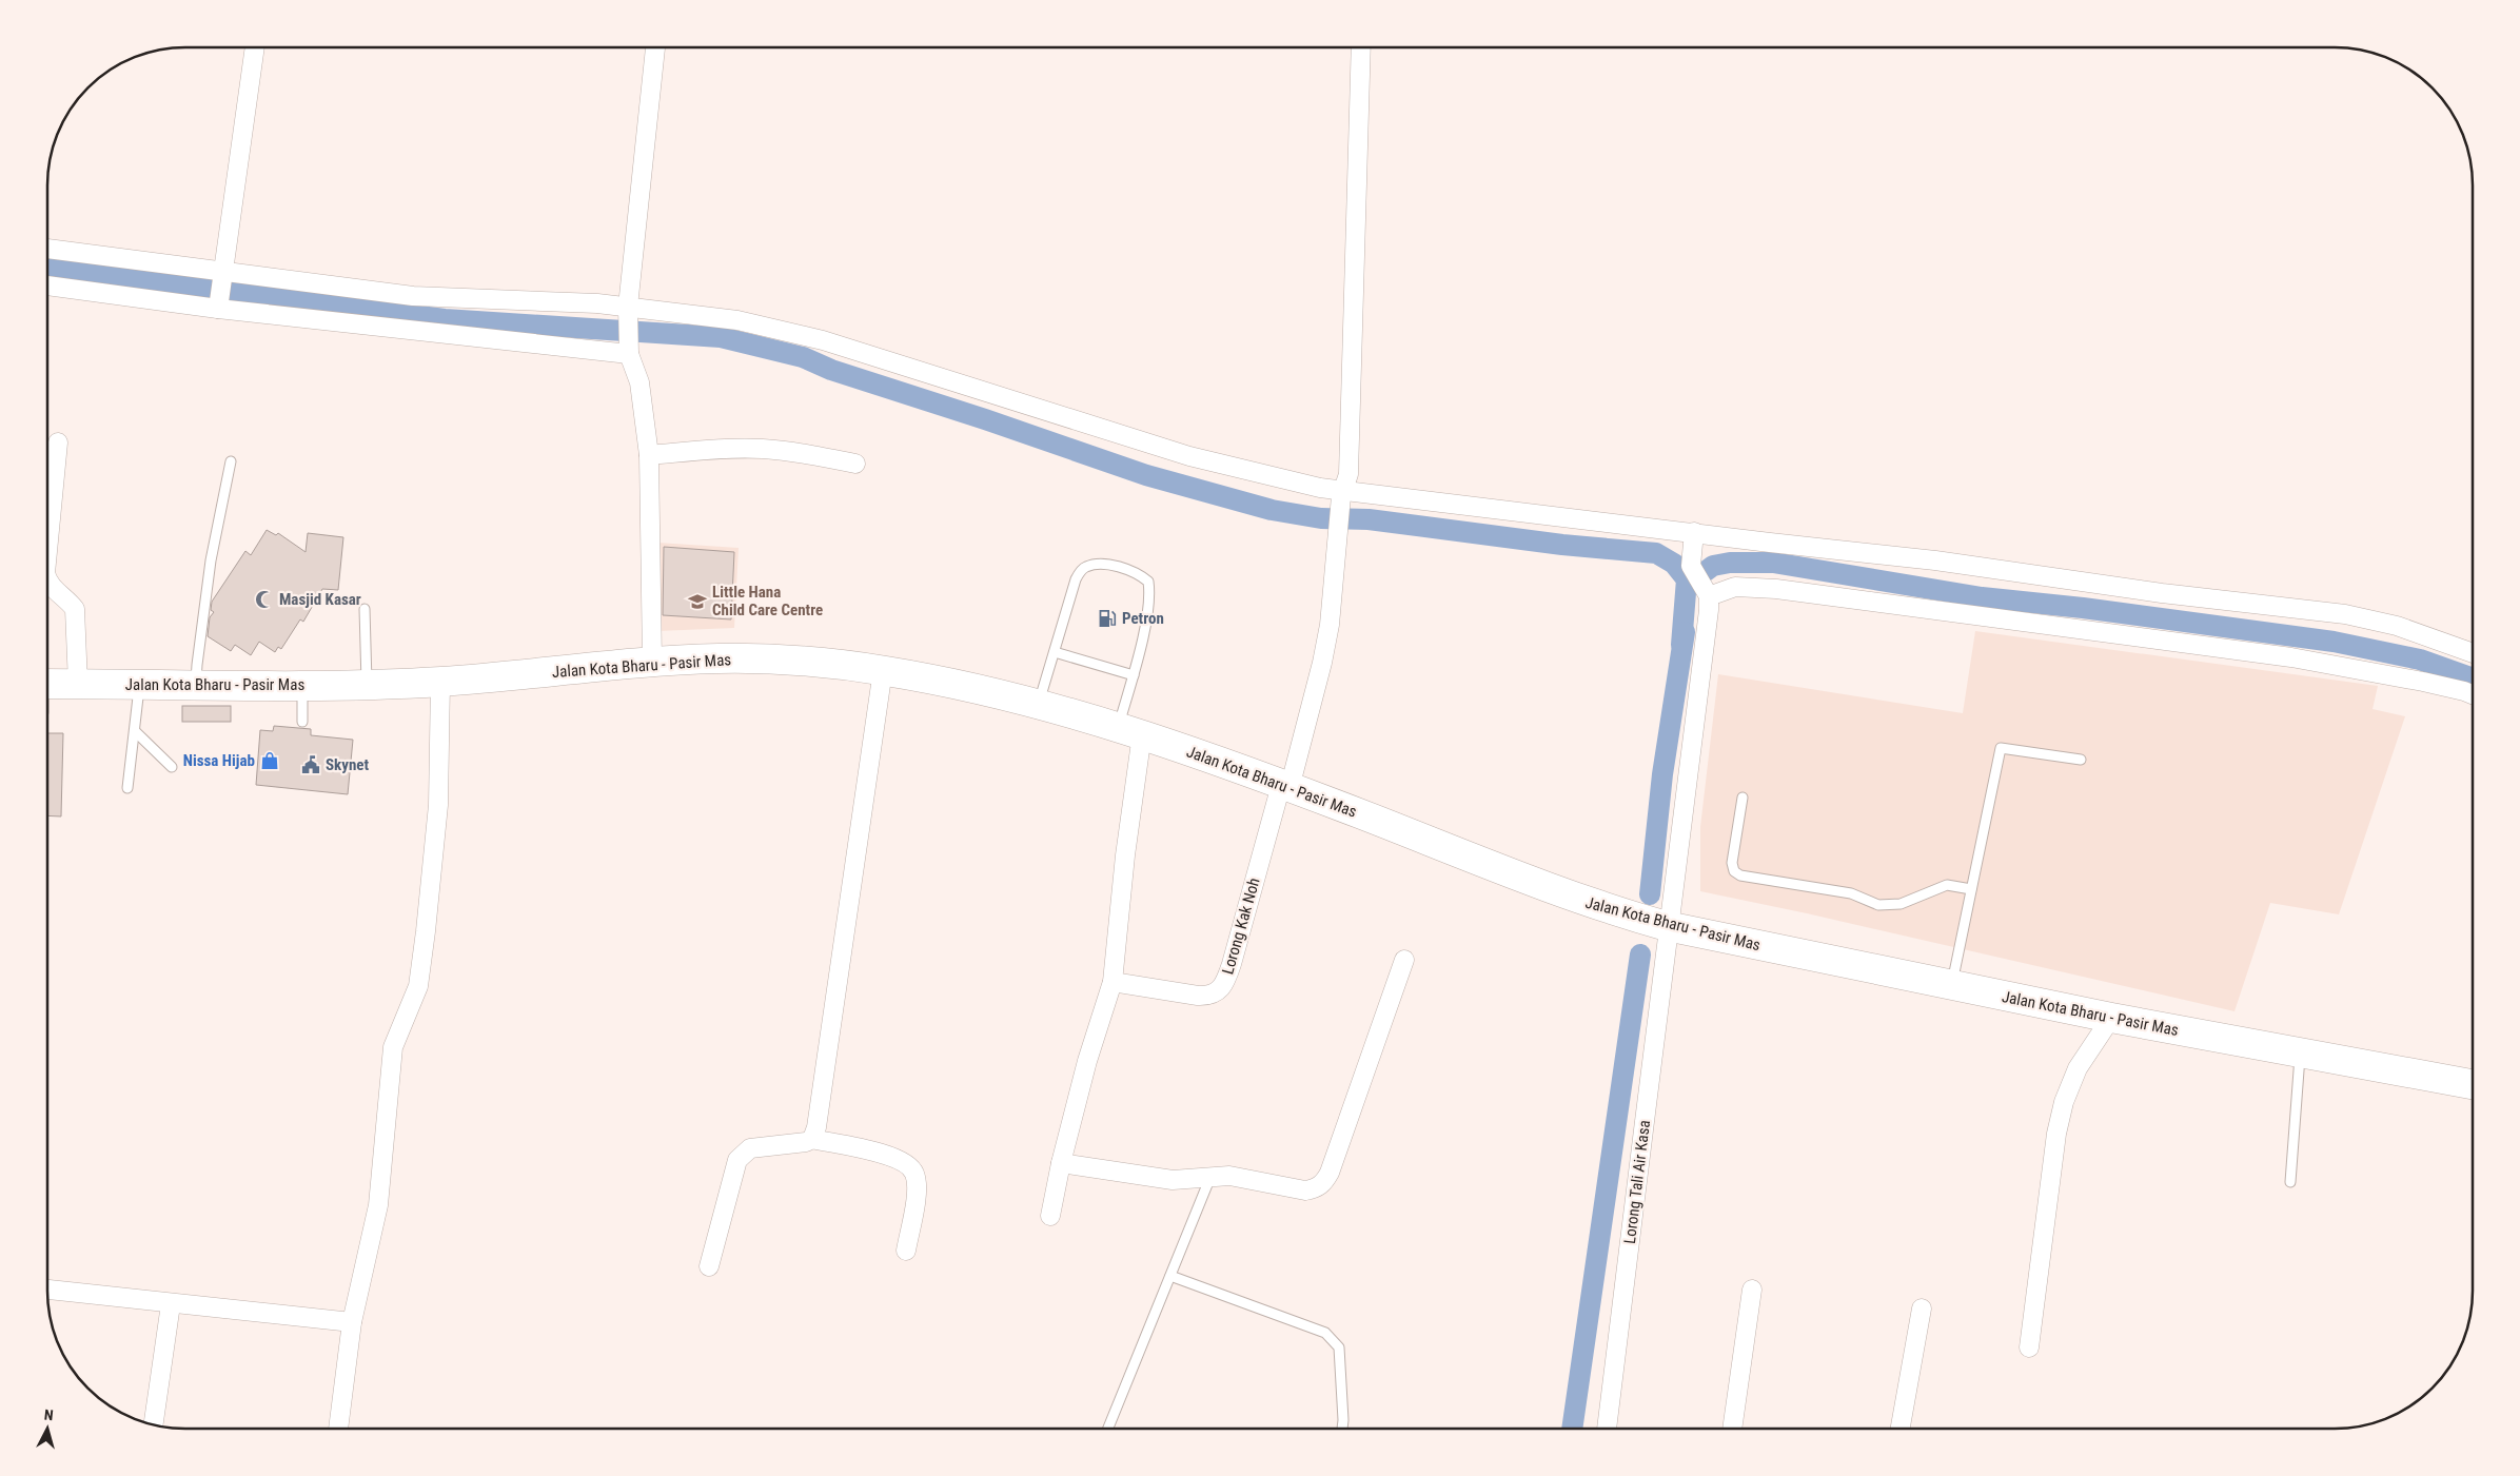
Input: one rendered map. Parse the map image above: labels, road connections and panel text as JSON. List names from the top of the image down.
{
  "streets": {
    "highway": ["Jalan Kota Bharu - Pasir Mas"],
    "street": ["Lorong Kak Noh", "Lorong Tali Air Kasa"]
  },
  "crossings": [
    ["Jalan Kota Bharu - Pasir Mas", "Lorong Kak Noh"],
    ["Jalan Kota Bharu - Pasir Mas", "Lorong Tali Air Kasa"]
  ],
  "places": {
    "mosque": ["Masjid Kasar"],
    "school or university": ["Little Hana Child Care Centre"],
    "fuel station": ["Petron"],
    "shop": ["Nissa Hijab"],
    "public building": ["Skynet"]
  },
  "north": "top"
}
